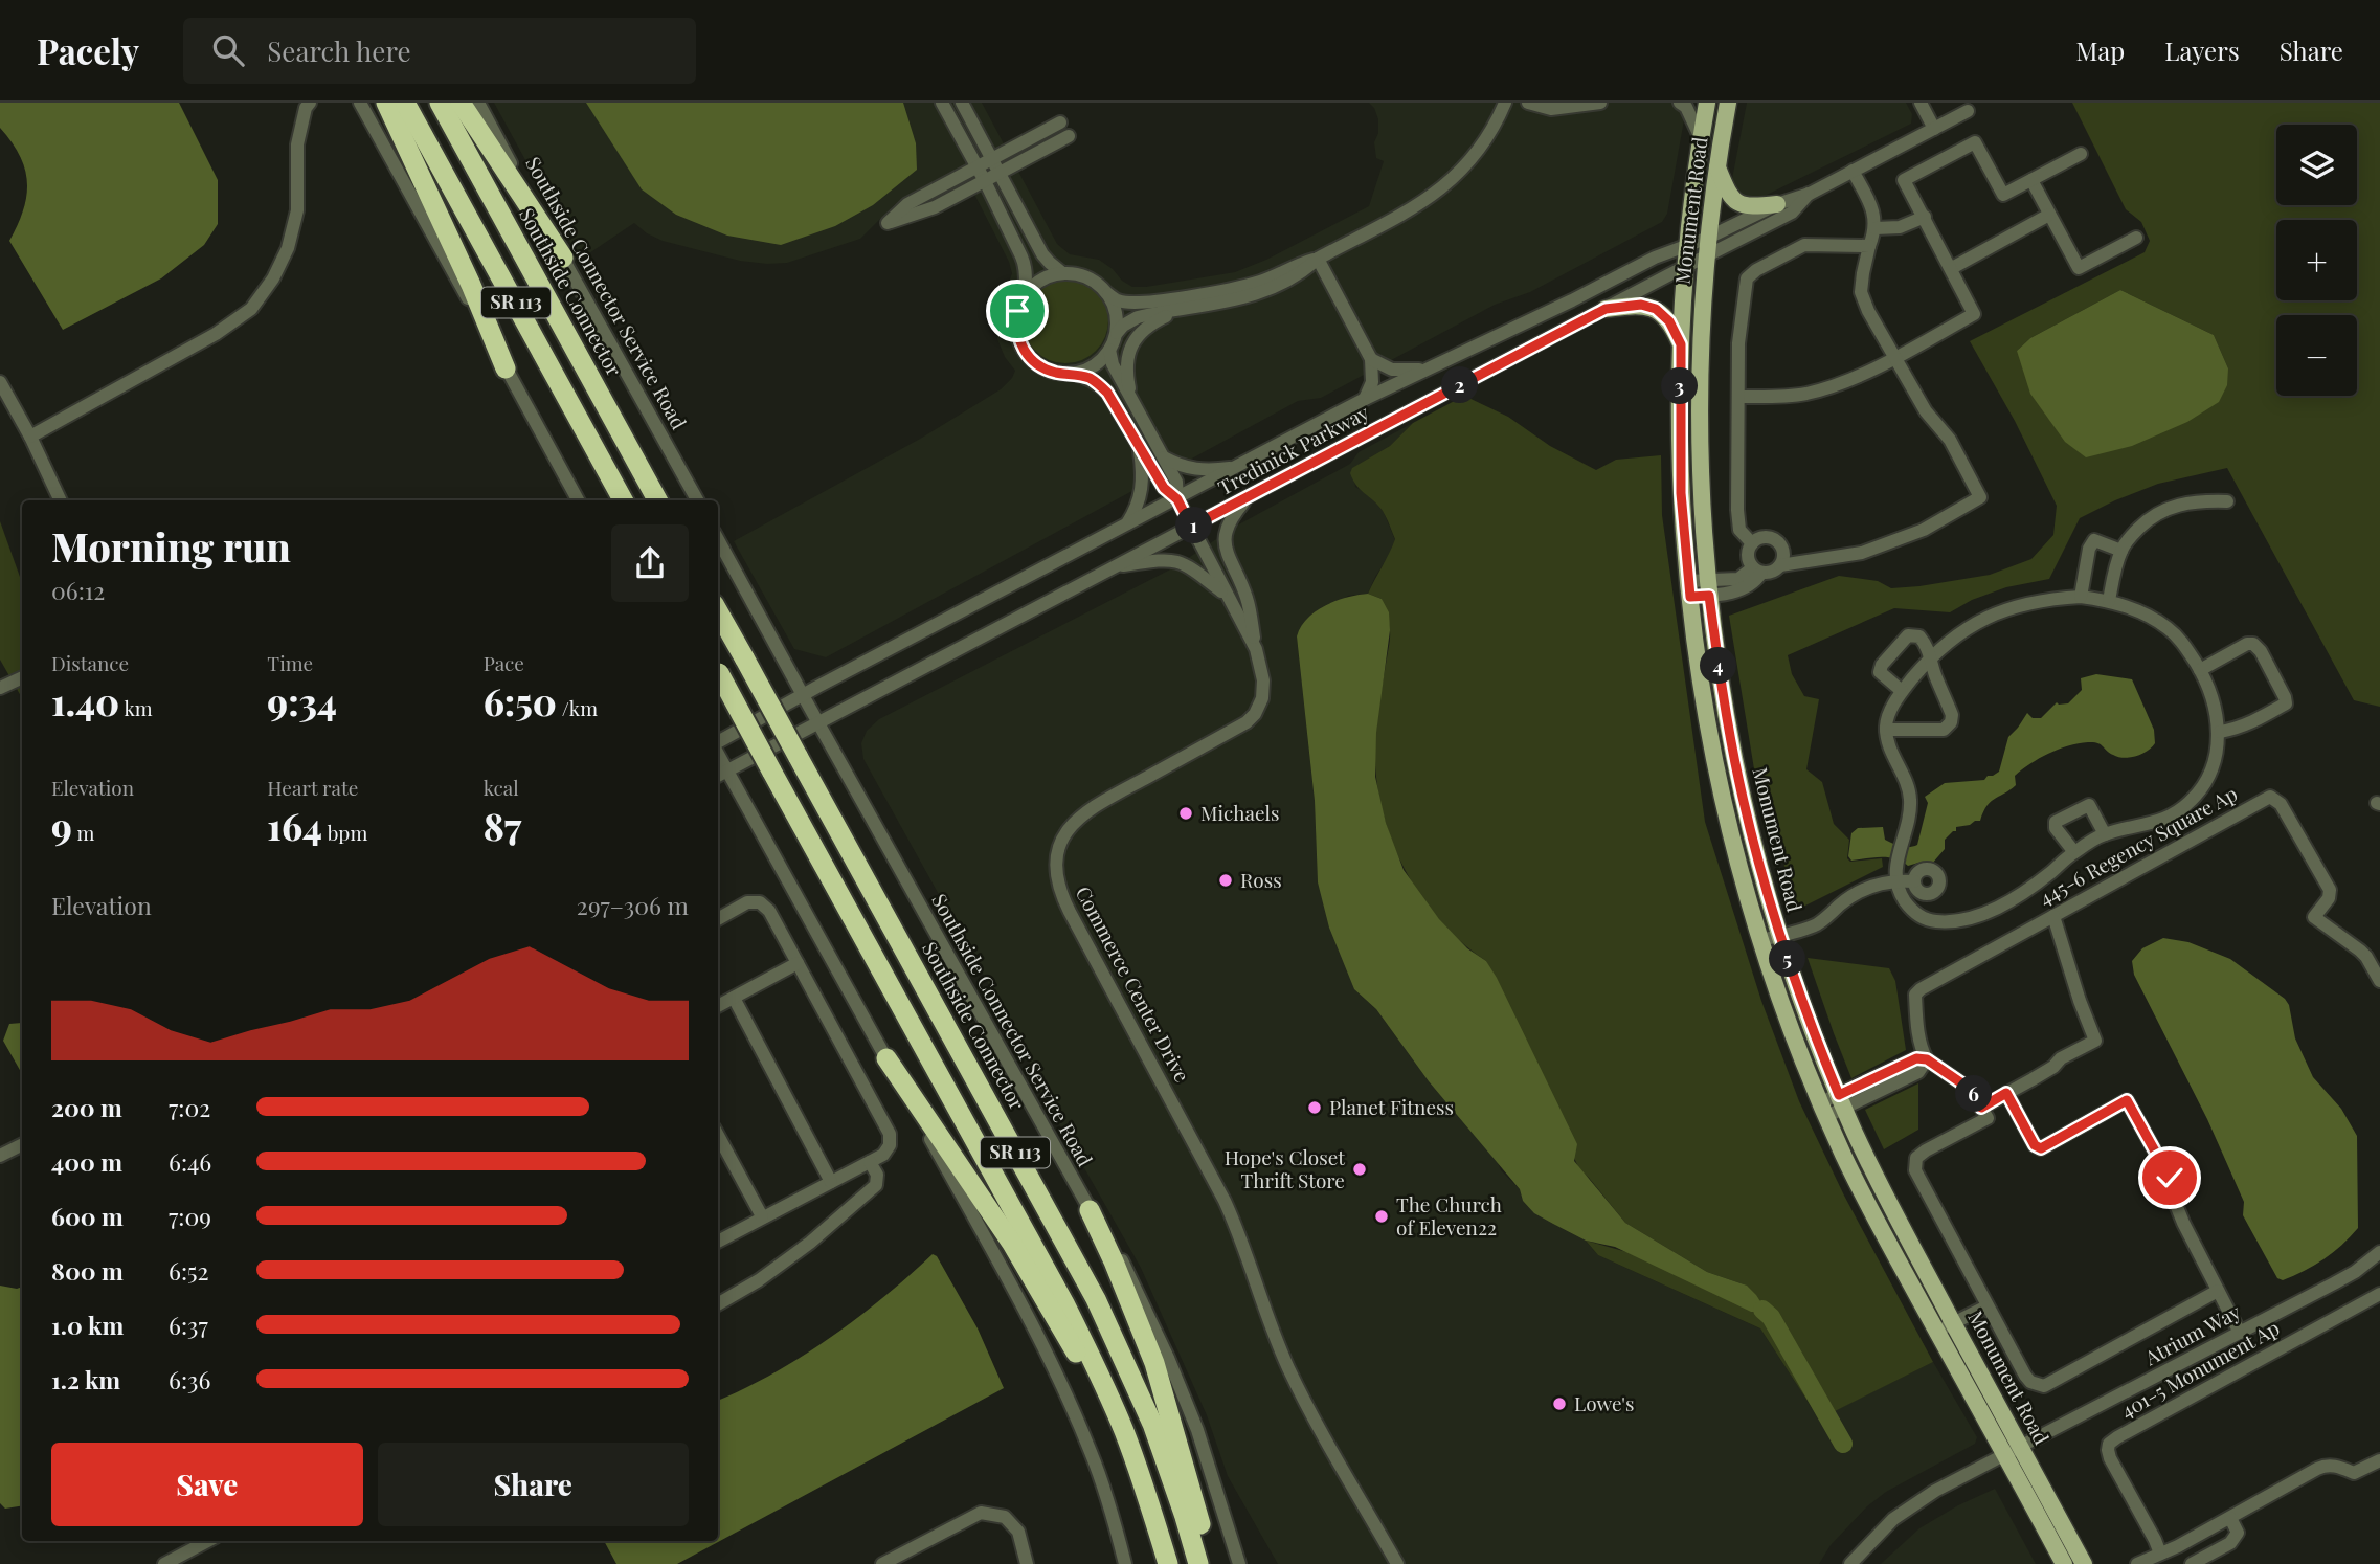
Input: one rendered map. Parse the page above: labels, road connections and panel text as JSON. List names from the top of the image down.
{
  "streets": {
    "highway": ["Southside Connector", "SR 113"],
    "main road": ["Monument Road"],
    "street": [
      "Southside Connector Service Road",
      "Tredinick Parkway",
      "445-6 Regency Square Ap",
      "Commerce Center Drive",
      "Atrium Way",
      "401-5 Monument Ap"
    ]
  },
  "crossings": [
    ["Monument Road", "Tredinick Parkway"],
    ["Monument Road", "Atrium Way"],
    ["Southside Connector Service Road", "Tredinick Parkway"],
    ["Tredinick Parkway", "Commerce Center Drive"]
  ],
  "places": [
    "Michaels",
    "Ross",
    "Planet Fitness",
    "Hope's Closet Thrift Store",
    "The Church of Eleven22",
    "Lowe's"
  ],
  "page": {
    "header": "Pacely",
    "search": "Search here",
    "nav": ["Map", "Layers", "Share"],
    "map_buttons": ["+", "−"],
    "pins": [
      "2",
      "3",
      "1",
      "4",
      "5",
      "6"
    ],
    "heading": ["Morning run", "06:12"],
    "stats": [
      ["Distance", "1.40 km"],
      ["Time", "9:34"],
      ["Pace", "6:50 /km"],
      ["Elevation", "9 m"],
      ["Heart rate", "164 bpm"],
      ["kcal", "87"]
    ],
    "chart": ["Elevation", "297–306 m"],
    "list": [
      {
        "name": "200 m",
        "note": "7:02"
      },
      {
        "name": "400 m",
        "note": "6:46"
      },
      {
        "name": "600 m",
        "note": "7:09"
      },
      {
        "name": "800 m",
        "note": "6:52"
      },
      {
        "name": "1.0 km",
        "note": "6:37"
      },
      {
        "name": "1.2 km",
        "note": "6:36"
      }
    ],
    "buttons": ["Save", "Share"]
  }
}
